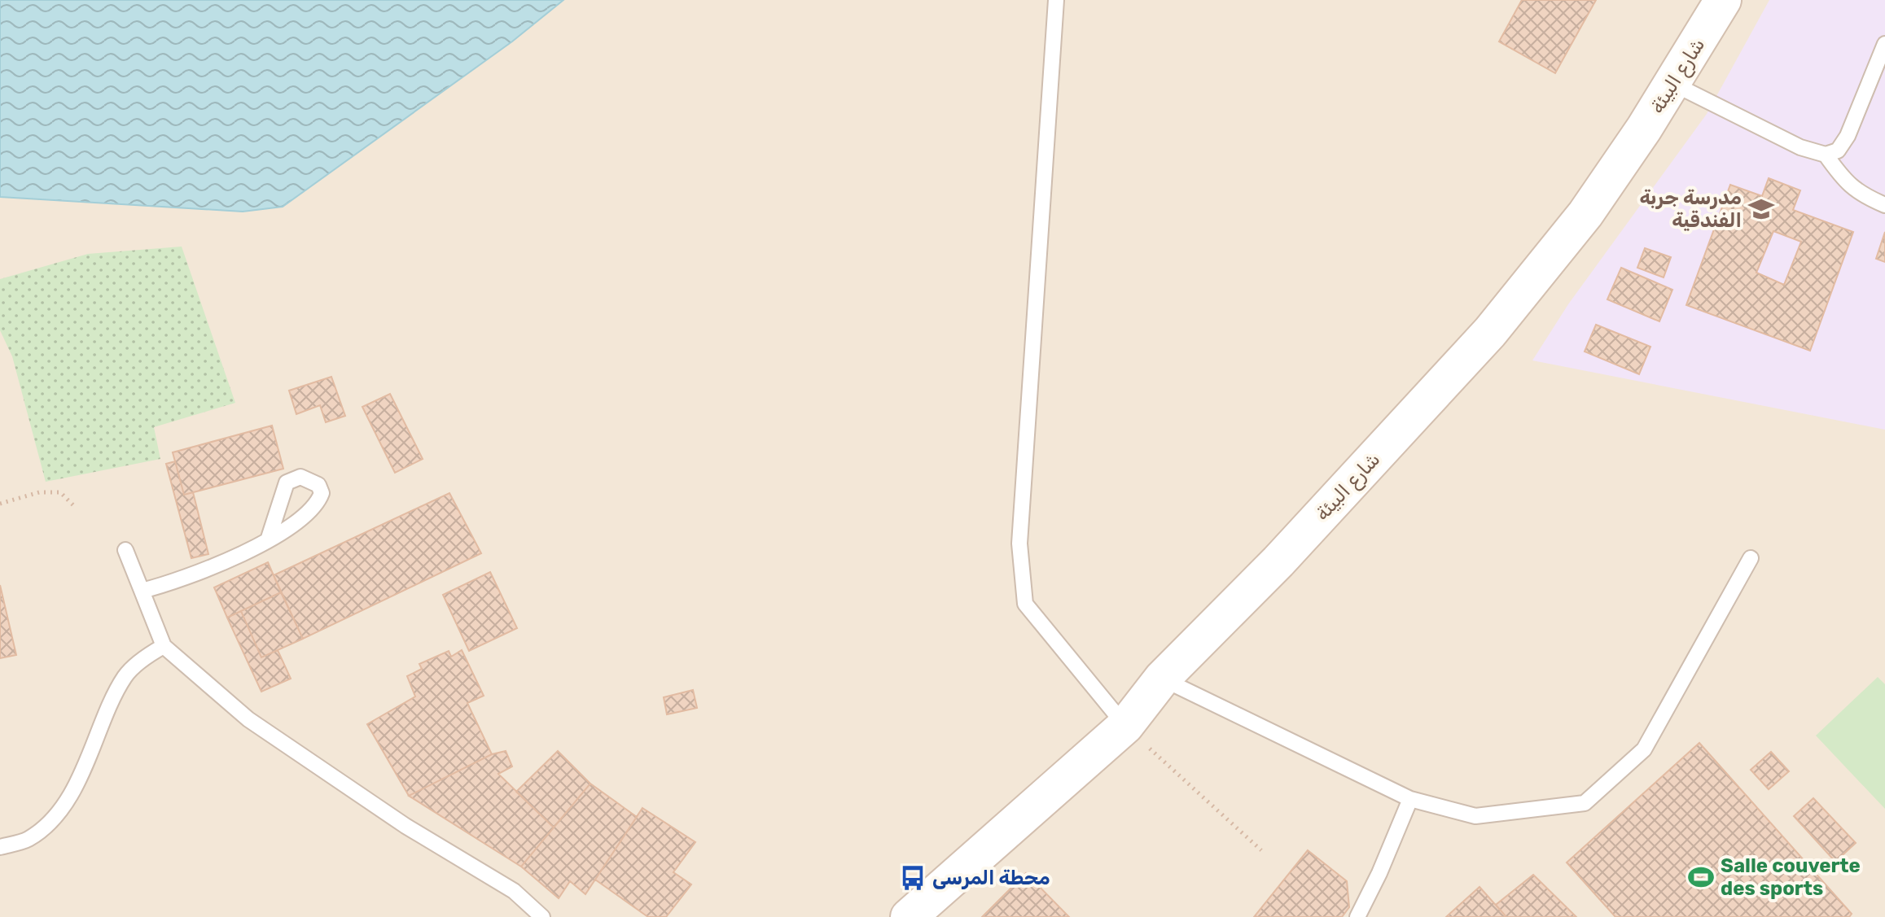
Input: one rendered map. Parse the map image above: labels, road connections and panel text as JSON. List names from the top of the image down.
{
  "streets": {
    "main road": ["شارع البيئة"]
  },
  "places": {
    "school or university": ["مدرسة جربة الفندقية"],
    "sports": ["Salle couverte des sports"],
    "bus stop": ["محطة المرسى"]
  }
}
